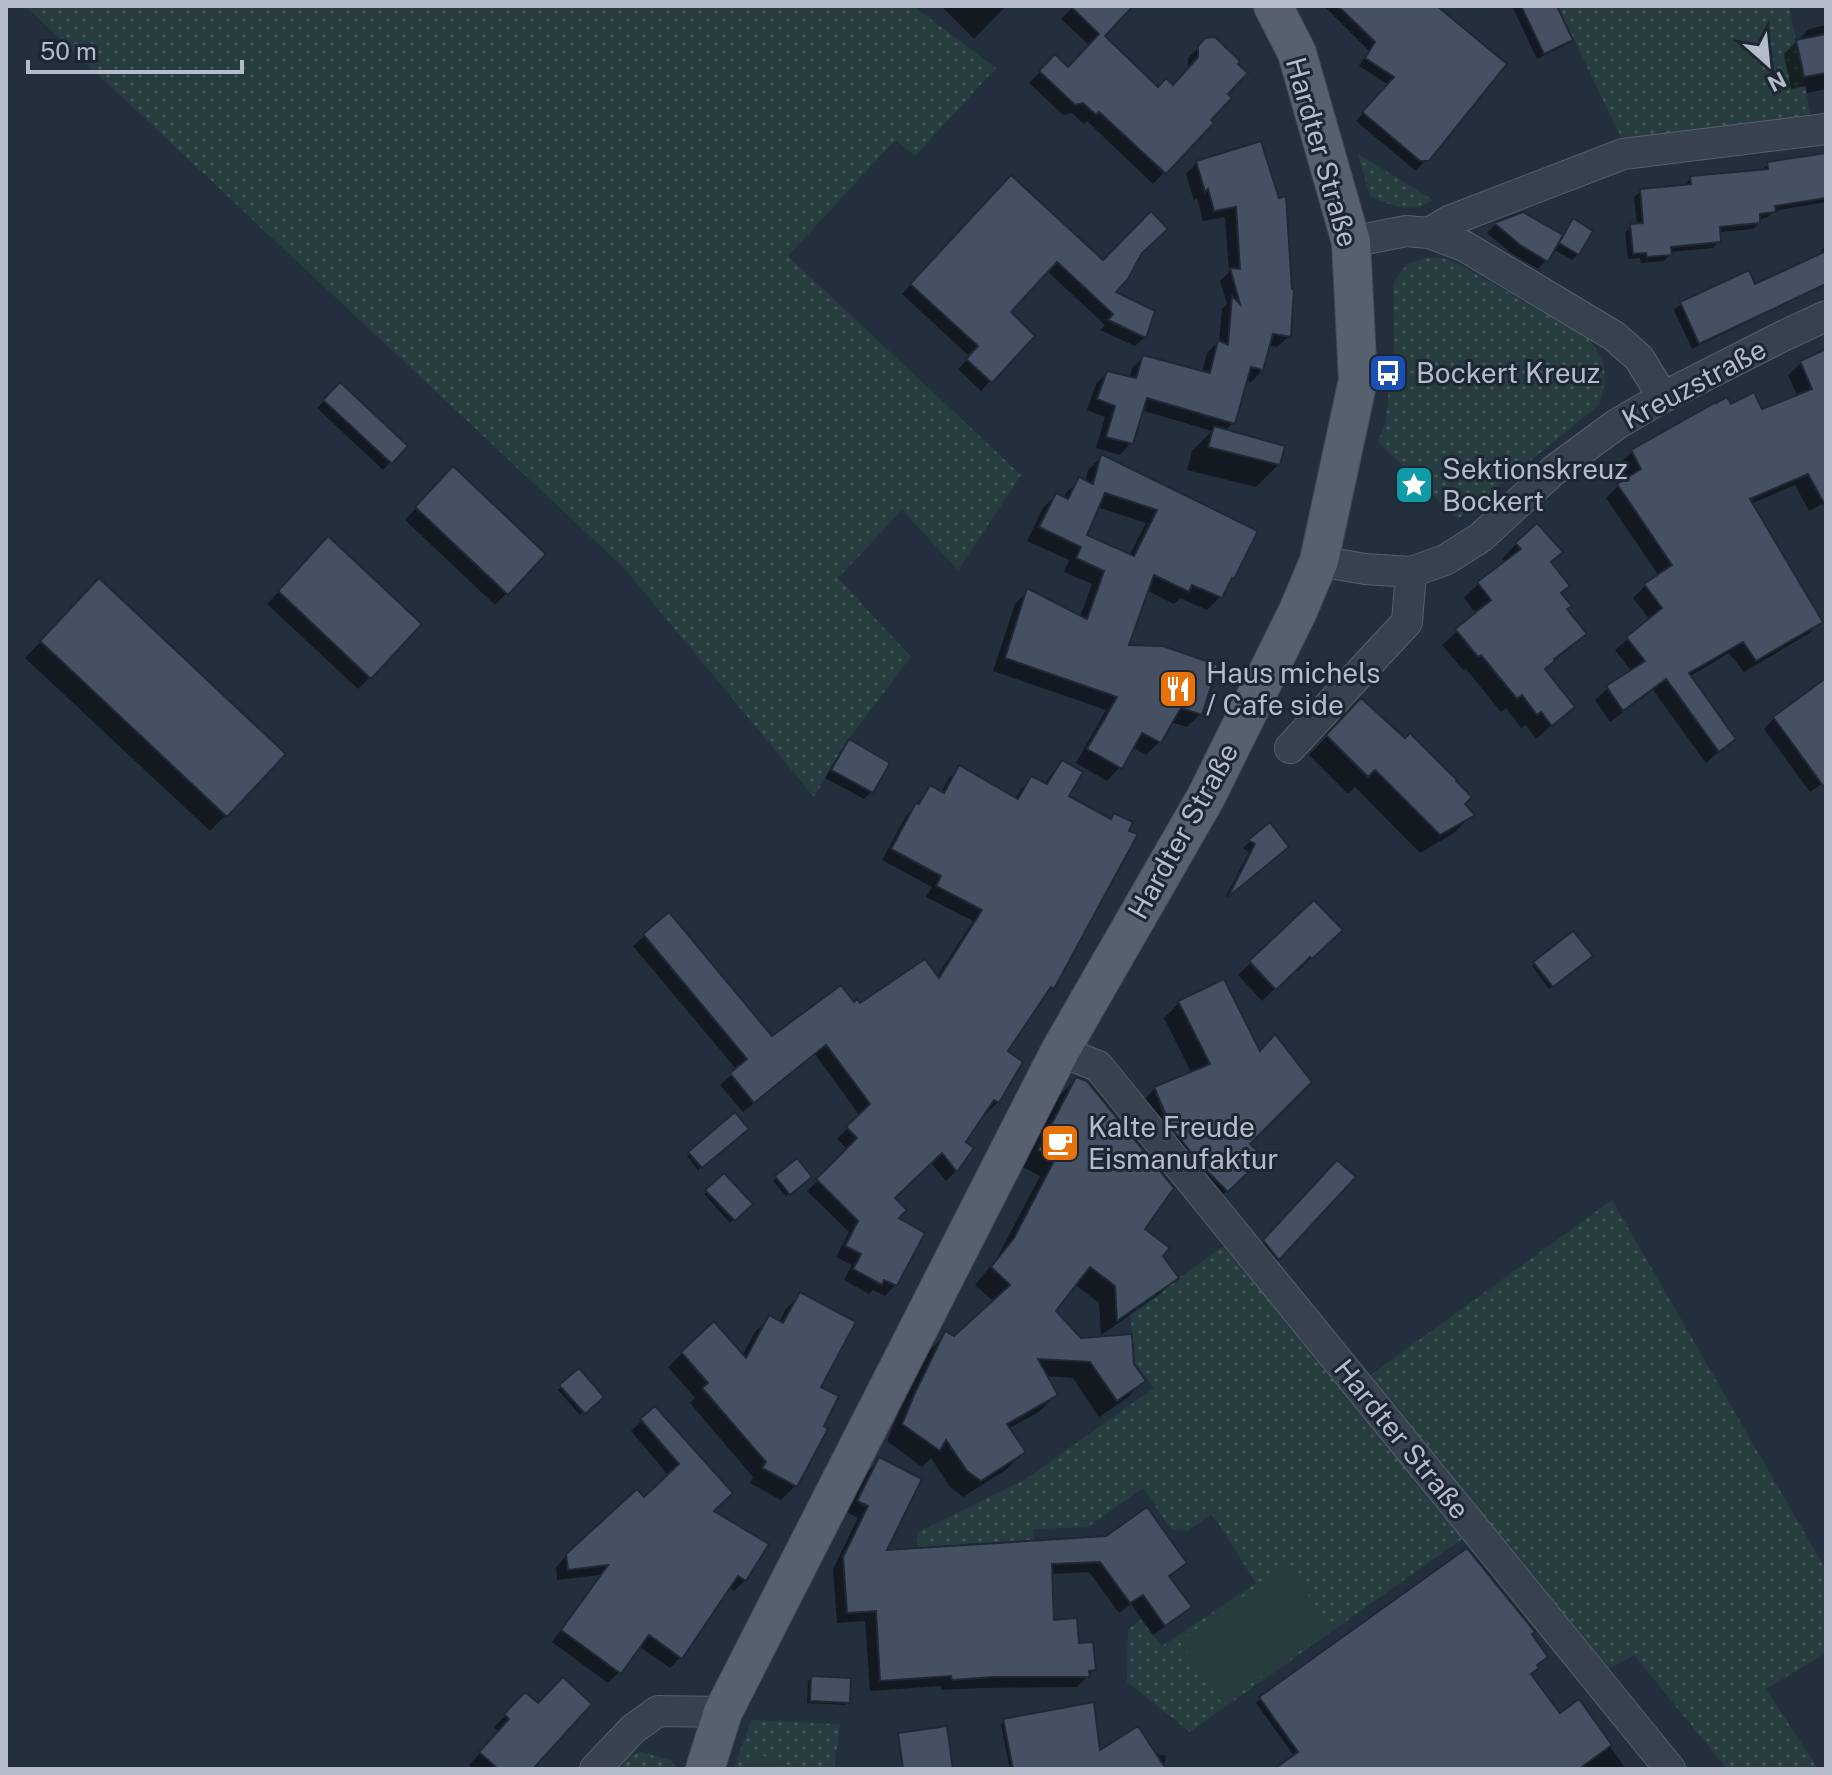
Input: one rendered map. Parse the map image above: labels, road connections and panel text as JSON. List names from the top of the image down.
{
  "streets": {
    "main road": ["Hardter Straße"],
    "street": ["Kreuzstraße"]
  },
  "crossings": [
    ["Hardter Straße", "Kreuzstraße"]
  ],
  "places": {
    "bus stop": ["Bockert Kreuz"],
    "place": ["Sektionskreuz Bockert"],
    "restaurant": ["Haus michels / Cafe side"],
    "cafe": ["Kalte Freude Eismanufaktur"]
  },
  "scale_bar": "50 m",
  "north": "bottom right"
}
